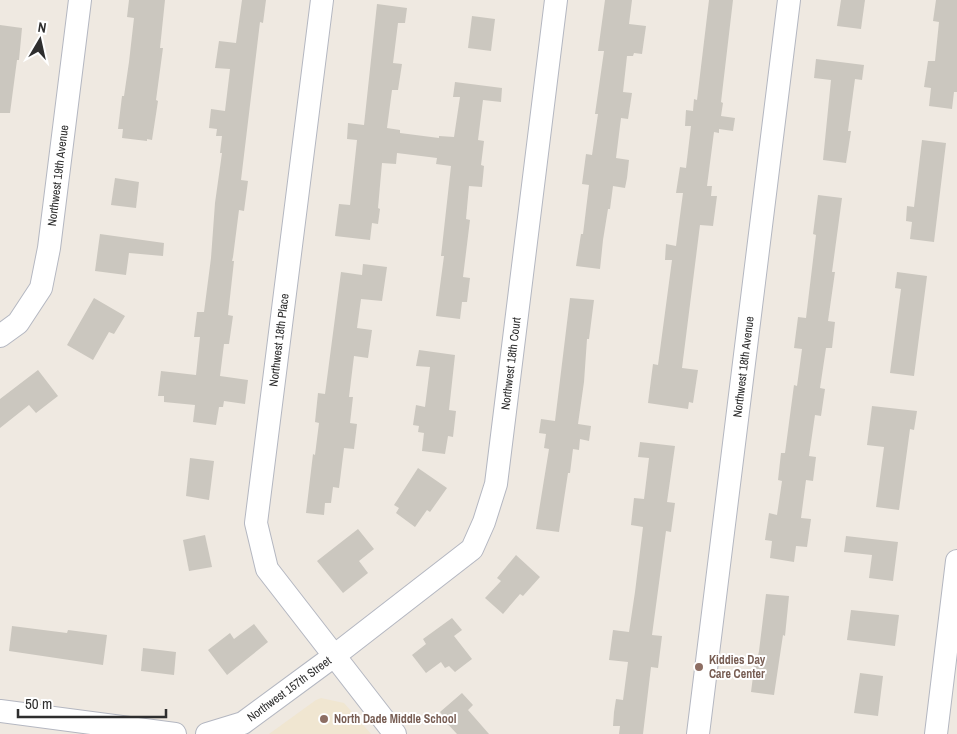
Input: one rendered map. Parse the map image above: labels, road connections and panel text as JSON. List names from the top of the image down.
{
  "streets": {
    "street": [
      "Northwest 19th Avenue",
      "Northwest 18th Place",
      "Northwest 18th Court",
      "Northwest 18th Avenue",
      "Northwest 157th Street"
    ]
  },
  "crossings": [
    ["Northwest 18th Place", "Northwest 18th Court"],
    ["Northwest 18th Place", "Northwest 157th Street"],
    ["Northwest 18th Court", "Northwest 157th Street"]
  ],
  "places": ["Kiddies Day Care Center", "North Dade Middle School"],
  "scale_bar": "50 m",
  "north": "top"
}
